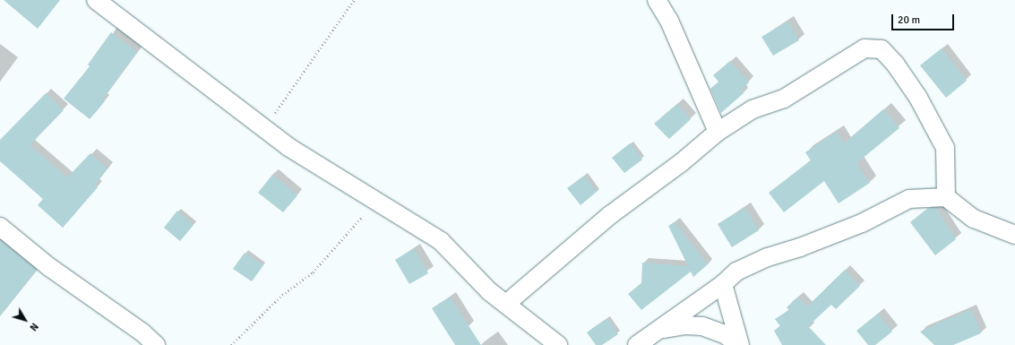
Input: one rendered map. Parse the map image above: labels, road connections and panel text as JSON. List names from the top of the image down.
{
  "scale_bar": "20 m",
  "north": "bottom right"
}
